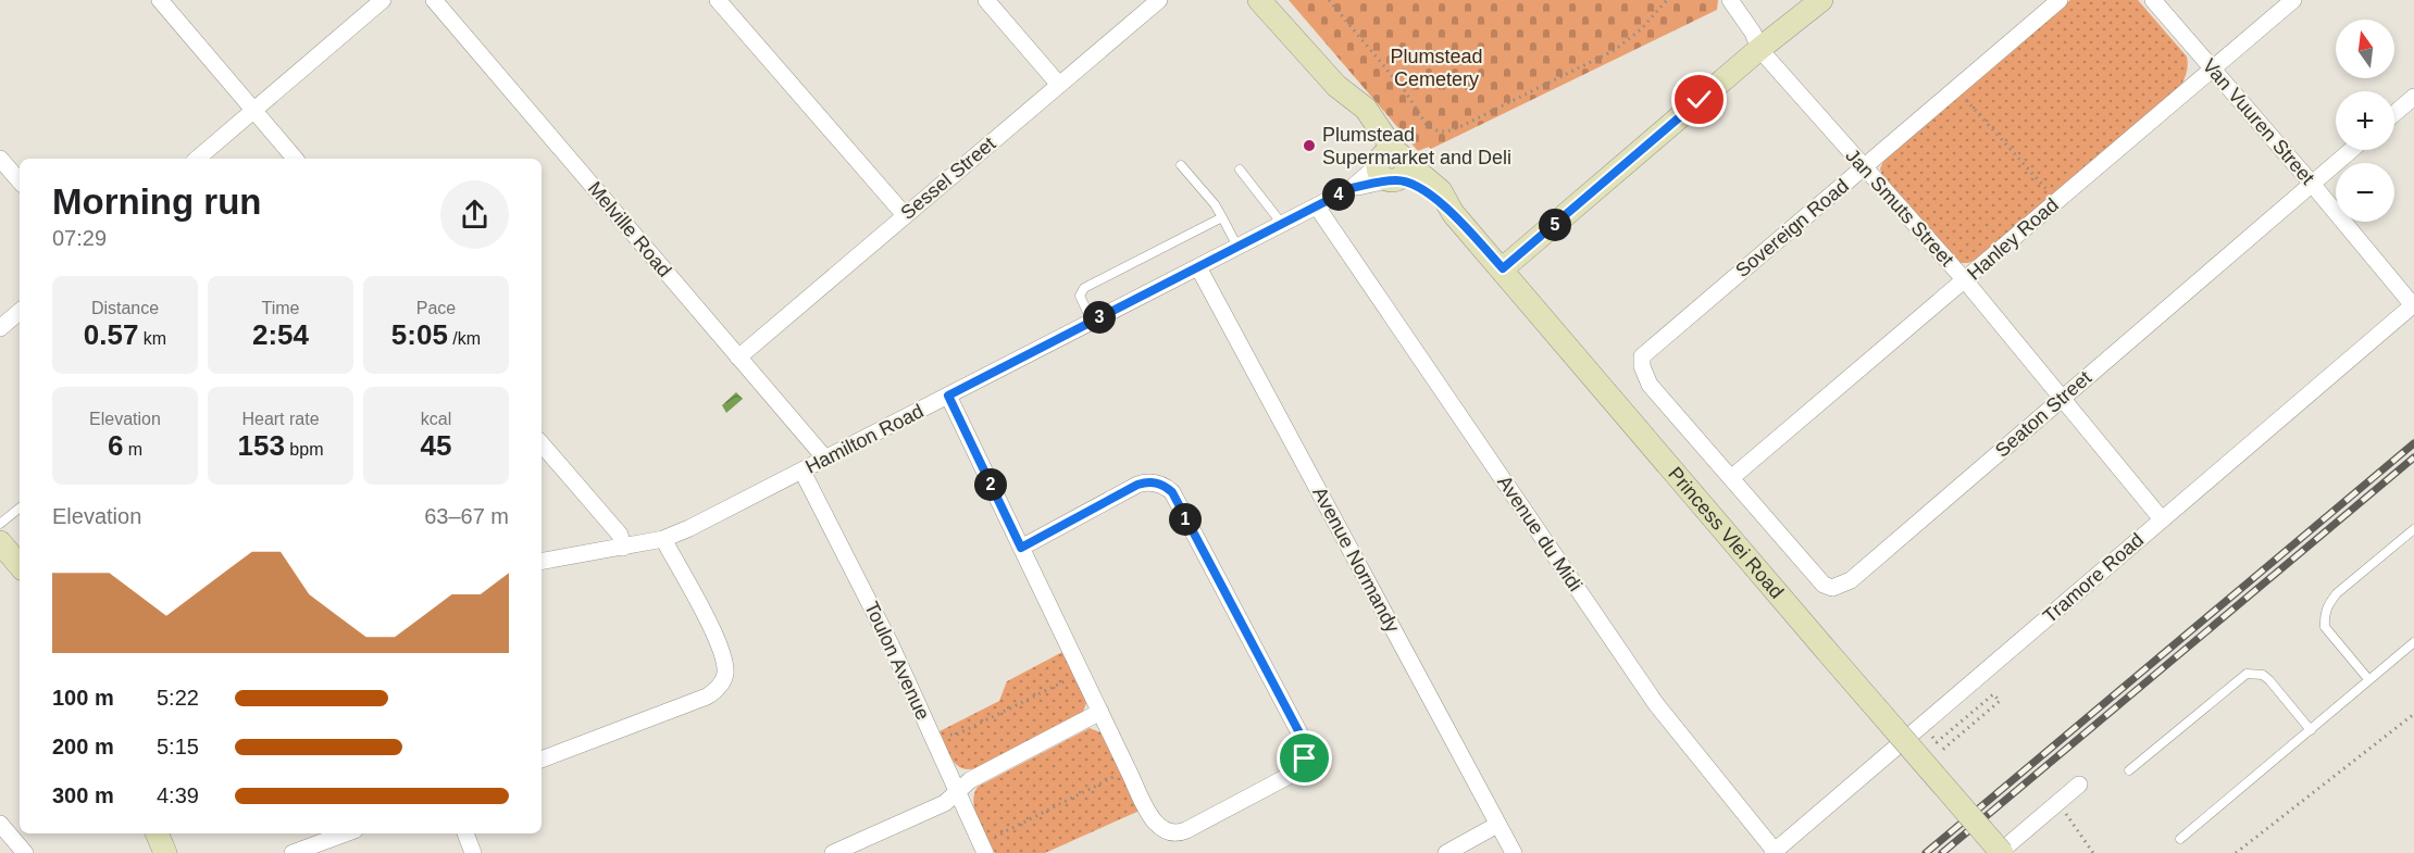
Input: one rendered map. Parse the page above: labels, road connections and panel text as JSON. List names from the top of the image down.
{
  "streets": {
    "street": [
      "Van Vuuren Street",
      "Sessel Street",
      "Jan Smuts Street",
      "Sovereign Road",
      "Melville Road",
      "Hanley Road",
      "Seaton Street",
      "Hamilton Road",
      "Avenue du Midi",
      "Princess Vlei Road",
      "Avenue Normandy",
      "Tramore Road",
      "Toulon Avenue"
    ]
  },
  "crossings": [
    ["Van Vuuren Street", "Hanley Road"],
    ["Van Vuuren Street", "Seaton Street"],
    ["Van Vuuren Street", "Tramore Road"],
    ["Sessel Street", "Melville Road"],
    ["Jan Smuts Street", "Sovereign Road"],
    ["Jan Smuts Street", "Hanley Road"],
    ["Jan Smuts Street", "Seaton Street"],
    ["Jan Smuts Street", "Tramore Road"],
    ["Sovereign Road", "Hanley Road"],
    ["Sovereign Road", "Seaton Street"],
    ["Melville Road", "Hamilton Road"],
    ["Hanley Road", "Seaton Street"],
    ["Hamilton Road", "Avenue du Midi"],
    ["Hamilton Road", "Princess Vlei Road"],
    ["Hamilton Road", "Avenue Normandy"],
    ["Hamilton Road", "Toulon Avenue"],
    ["Avenue du Midi", "Tramore Road"]
  ],
  "parks": ["Plumstead Cemetery"],
  "places": ["Plumstead Supermarket and Deli"],
  "north": "top",
  "page": {
    "map_buttons": ["+", "−"],
    "heading": ["Morning run", "07:29"],
    "pins": [
      "4",
      "5",
      "3",
      "2",
      "1"
    ],
    "stats": [
      ["Distance", "0.57 km"],
      ["Time", "2:54"],
      ["Pace", "5:05 /km"],
      ["Elevation", "6 m"],
      ["Heart rate", "153 bpm"],
      ["kcal", "45"]
    ],
    "chart": ["Elevation", "63–67 m"],
    "list": [
      {
        "name": "100 m",
        "note": "5:22"
      },
      {
        "name": "200 m",
        "note": "5:15"
      },
      {
        "name": "300 m",
        "note": "4:39"
      }
    ]
  }
}
